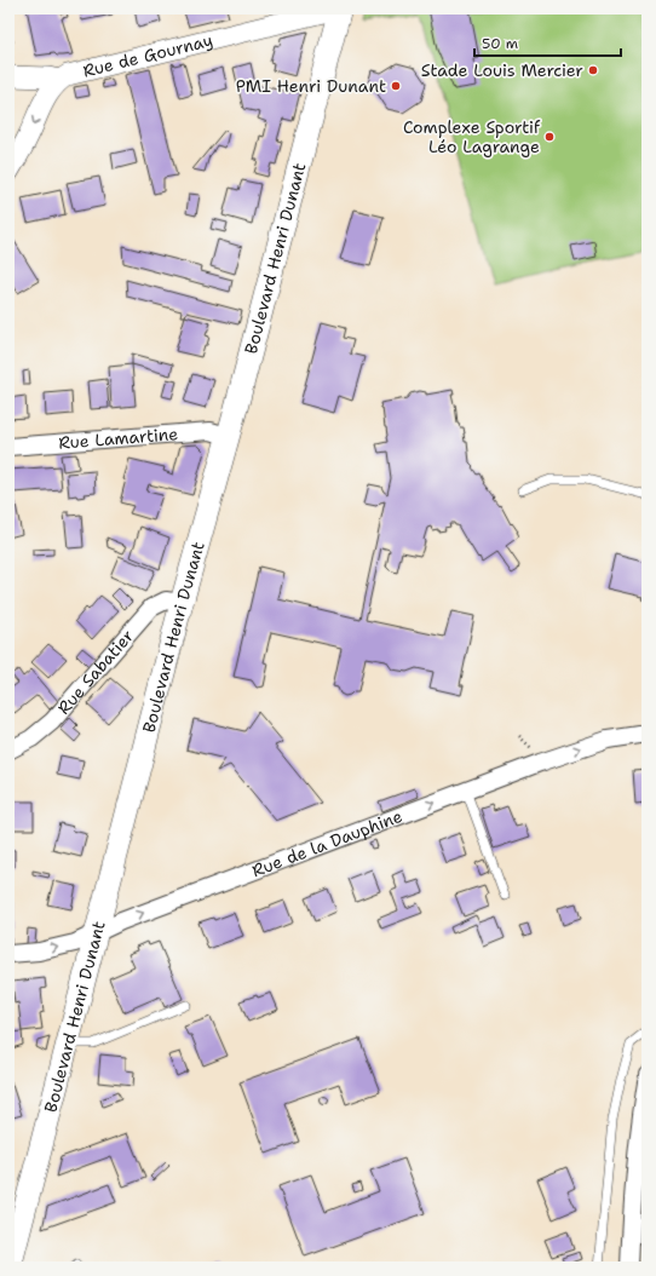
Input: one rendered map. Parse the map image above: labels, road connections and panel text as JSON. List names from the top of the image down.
{
  "streets": {
    "main road": ["Boulevard Henri Dunant"],
    "street": [
      "Rue de Gournay",
      "Rue Lamartine",
      "Rue Sabatier",
      "Rue de la Dauphine"
    ]
  },
  "crossings": [
    ["Rue de Gournay", "Boulevard Henri Dunant"],
    ["Boulevard Henri Dunant", "Rue Lamartine"],
    ["Boulevard Henri Dunant", "Rue Sabatier"],
    ["Boulevard Henri Dunant", "Rue de la Dauphine"]
  ],
  "one_way": ["Rue de la Dauphine"],
  "places": ["Stade Louis Mercier", "PMI Henri Dunant", "Complexe Sportif Léo Lagrange"],
  "scale_bar": "50 m"
}
